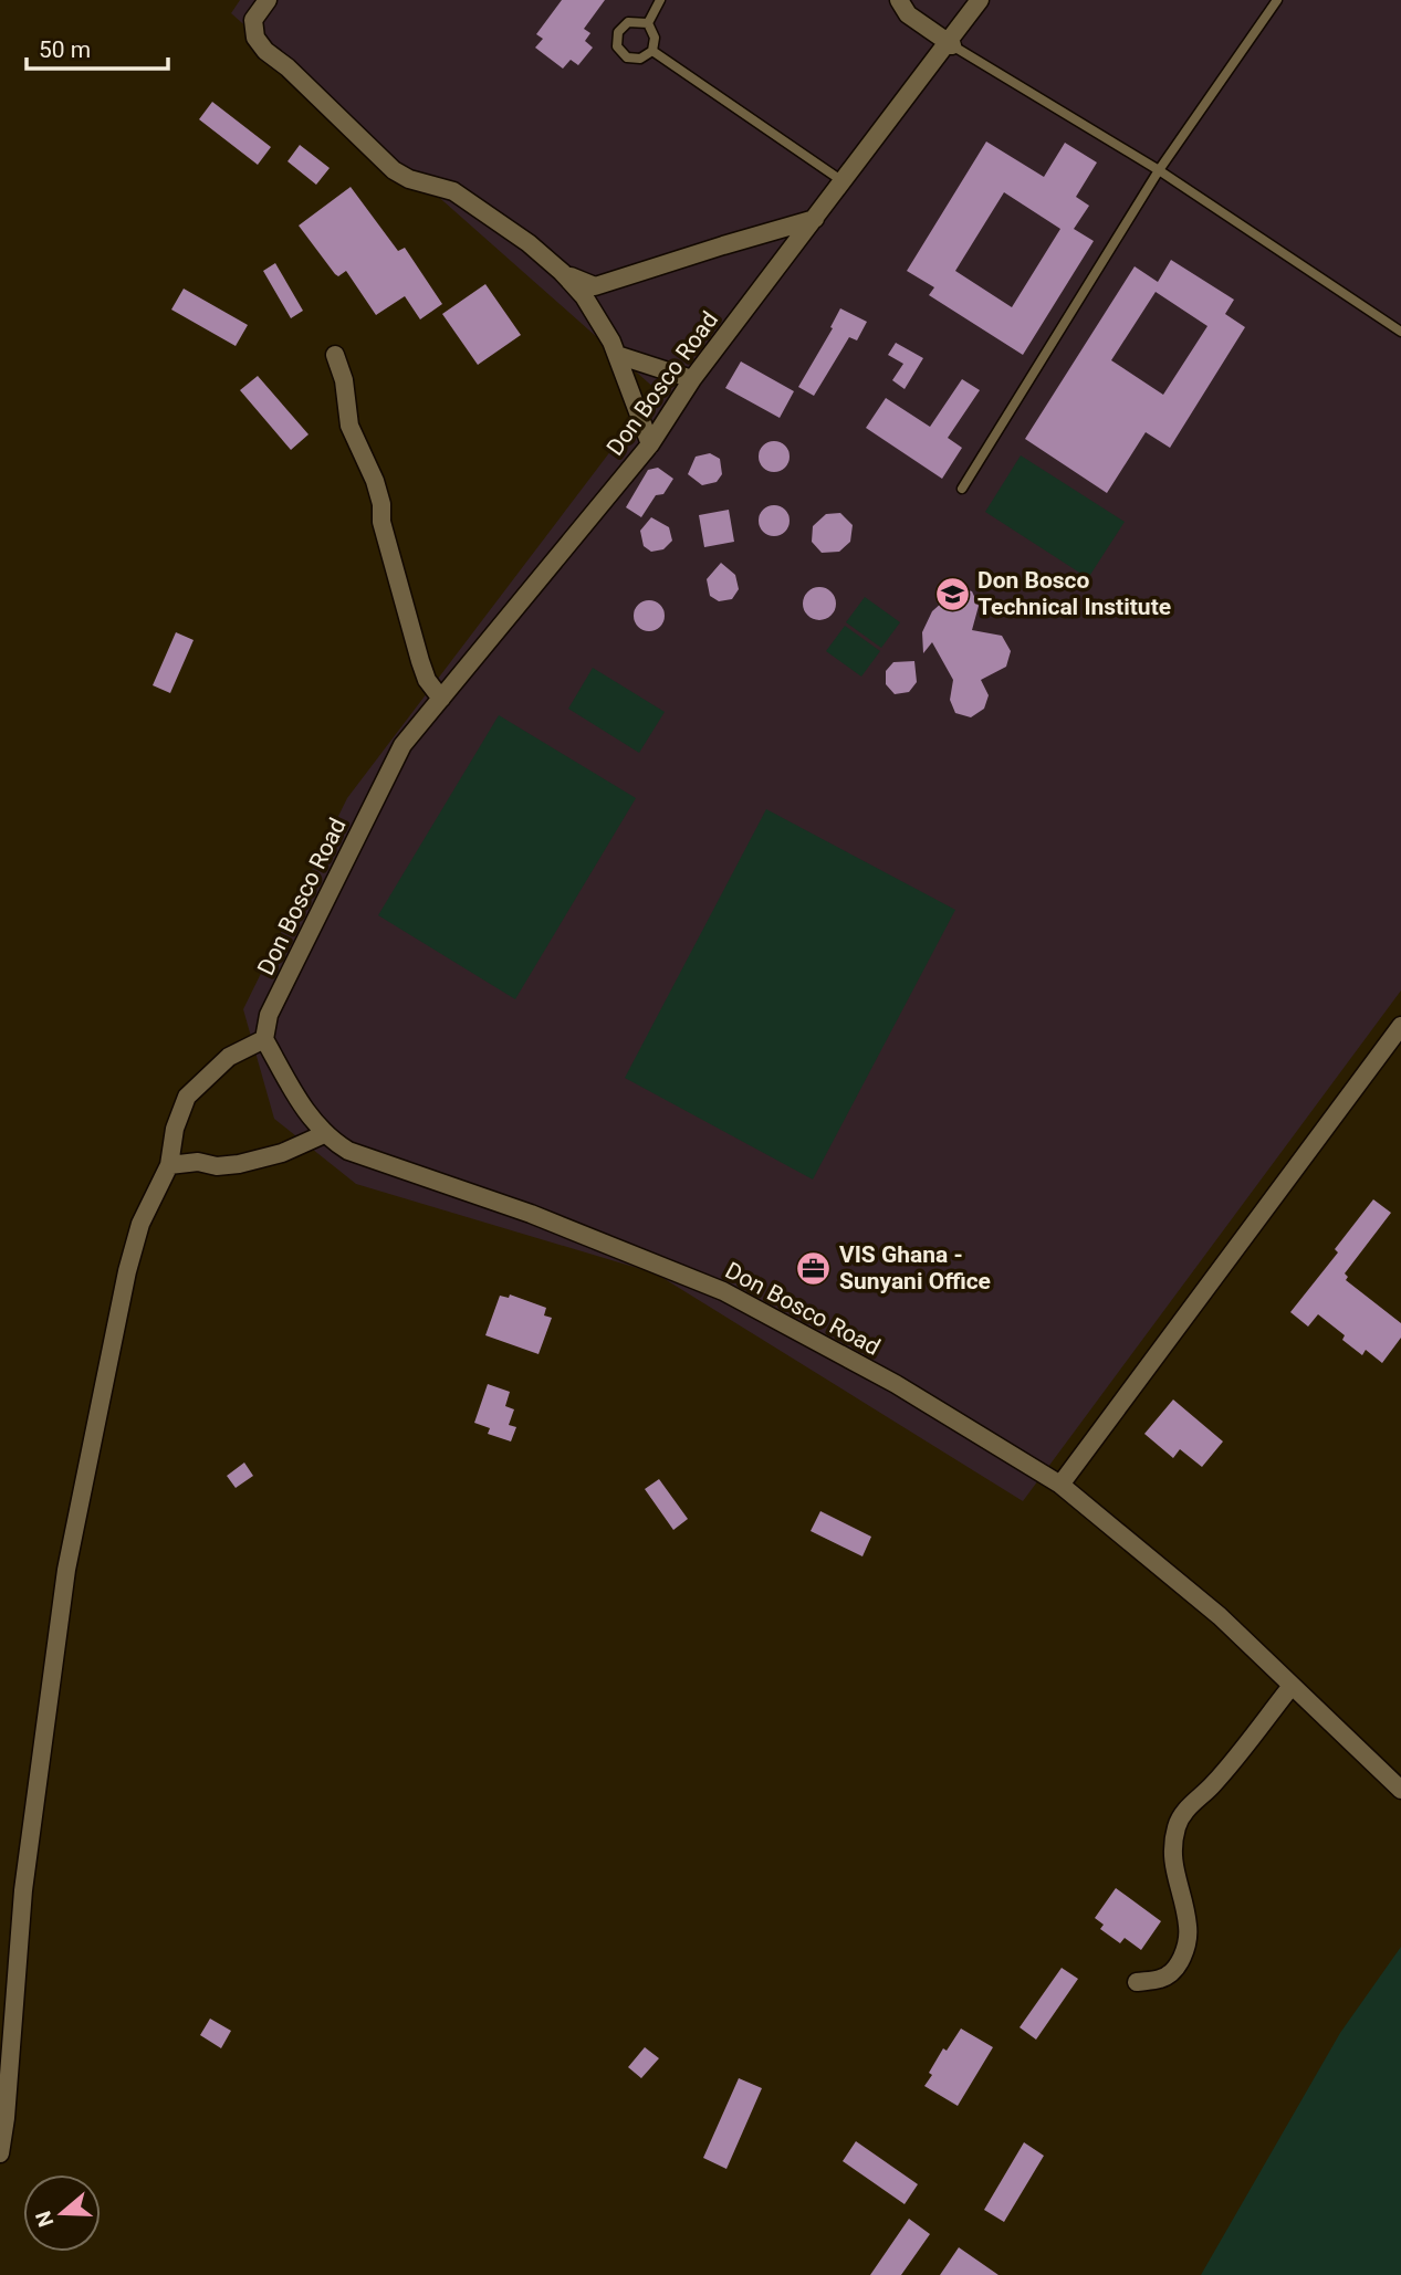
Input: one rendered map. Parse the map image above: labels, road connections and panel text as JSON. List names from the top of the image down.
{
  "streets": {
    "street": ["Don Bosco Road"]
  },
  "places": {
    "school or university": ["Don Bosco Technical Institute"],
    "office": ["VIS Ghana - Sunyani Office"]
  },
  "scale_bar": "50 m",
  "north": "left"
}
